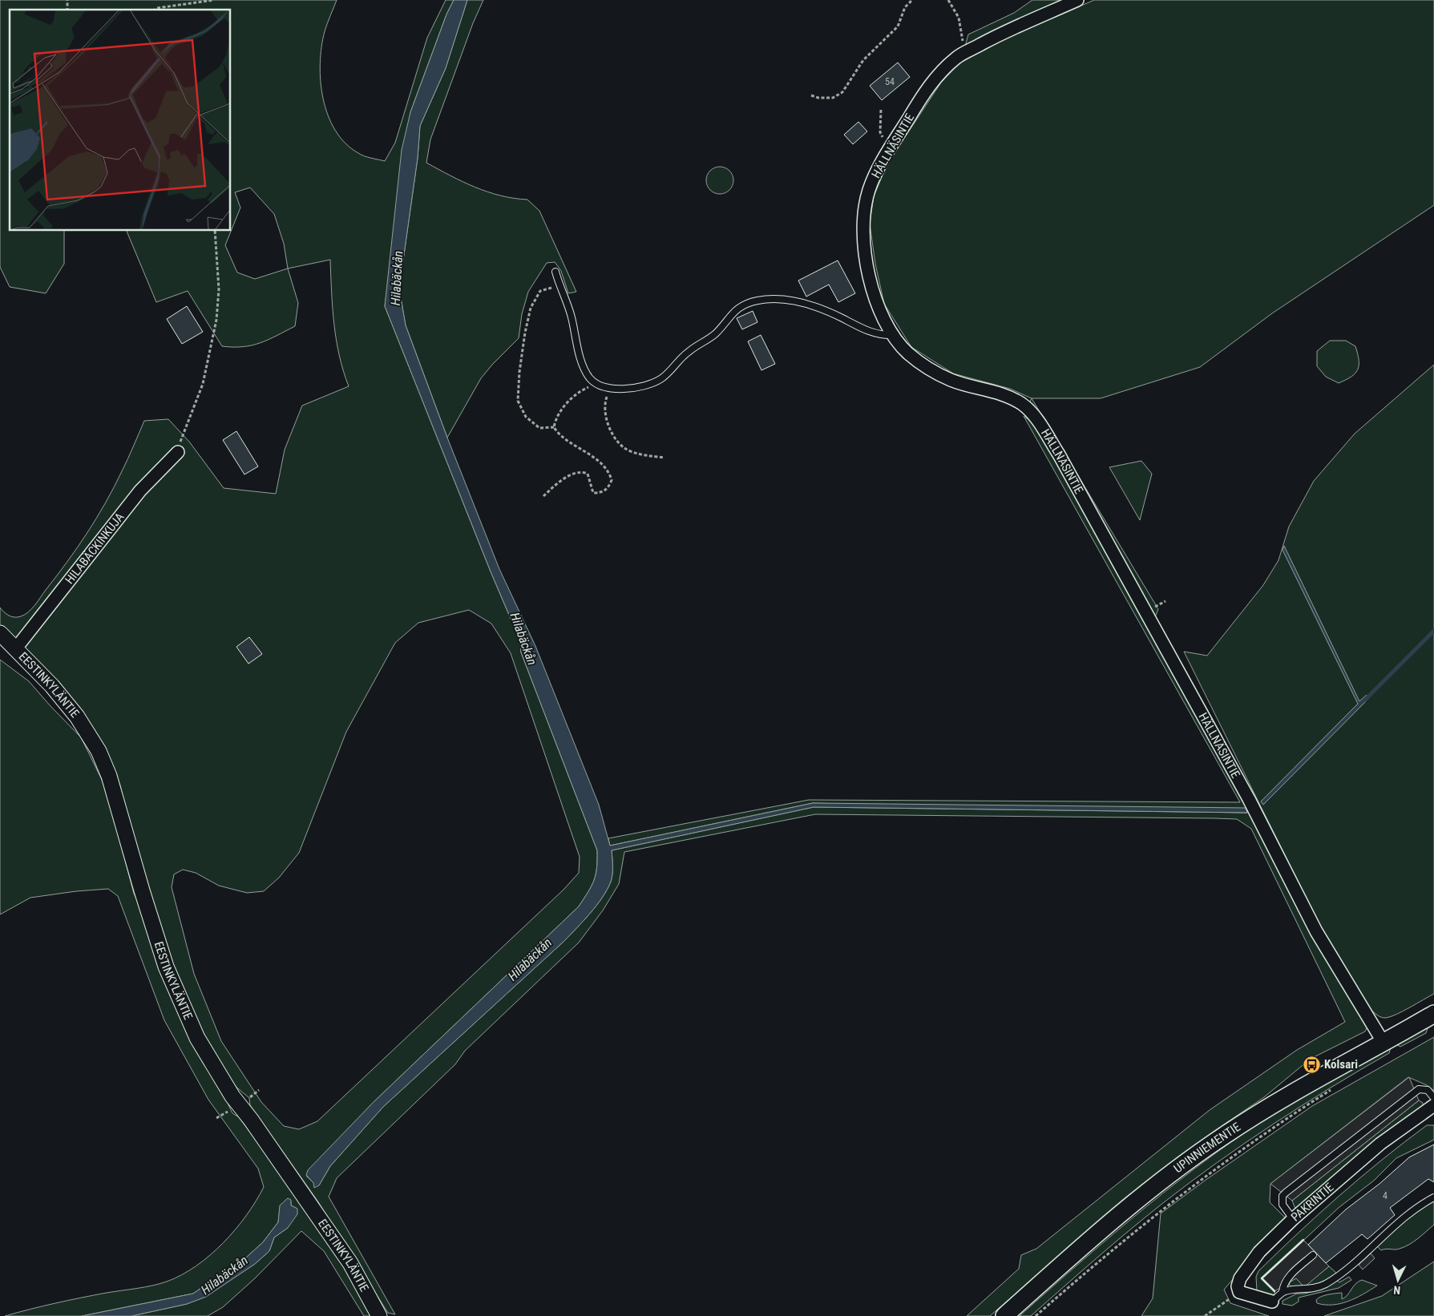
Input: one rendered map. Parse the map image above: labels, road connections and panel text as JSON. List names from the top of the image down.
{
  "streets": {
    "main road": ["UPINNIEMENTIE"],
    "street": [
      "HÄLLNÄSINTIE",
      "HILABÄCKINKUJA",
      "EESTINKYLÄNTIE",
      "PAKRINTIE"
    ]
  },
  "crossings": [
    ["HÄLLNÄSINTIE", "UPINNIEMENTIE"],
    ["HILABÄCKINKUJA", "EESTINKYLÄNTIE"]
  ],
  "water": ["Hilabäckån"],
  "places": {
    "bus stop": ["Kolsari"]
  },
  "house_numbers": ["54", "4"],
  "north": "bottom"
}
